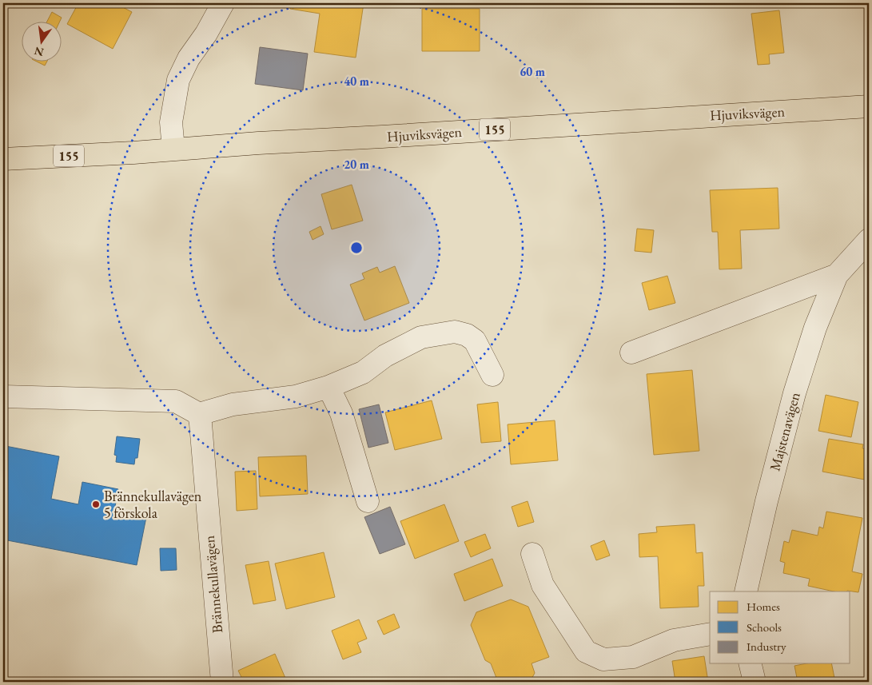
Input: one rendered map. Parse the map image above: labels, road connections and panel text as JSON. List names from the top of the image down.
{
  "streets": {
    "main road": ["Hjuviksvägen", "155"],
    "street": ["Majstenavägen", "Brännekullavägen"]
  },
  "places": ["Brännekullavägen 5 förskola"],
  "legend": ["Homes", "Schools", "Industry"],
  "north": "bottom",
  "rings": ["60 m", "40 m", "20 m"]
}
